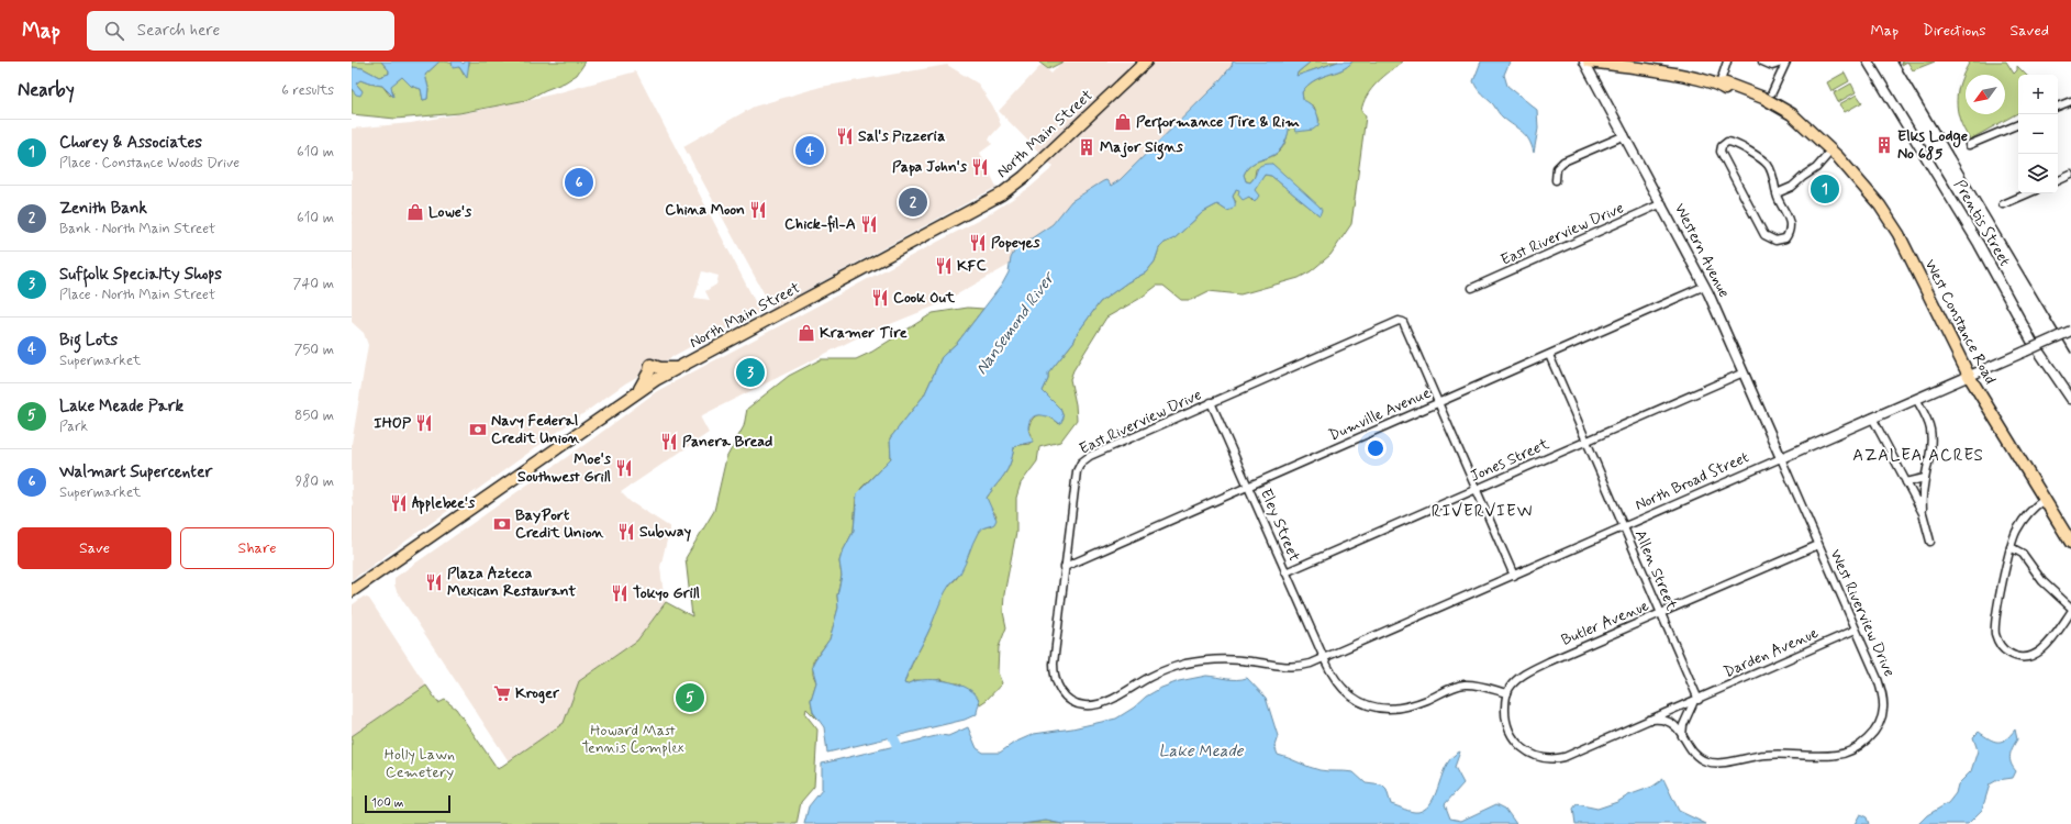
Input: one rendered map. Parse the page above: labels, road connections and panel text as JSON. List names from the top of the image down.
{
  "streets": {
    "main road": ["North Main Street", "West Constance Road"],
    "street": [
      "Prentis Street",
      "East Riverview Drive",
      "Western Avenue",
      "Dumville Avenue",
      "Jones Street",
      "North Broad Street",
      "Eley Street",
      "Allen Street",
      "West Riverview Drive",
      "Butler Avenue",
      "Darden Avenue"
    ]
  },
  "crossings": [
    ["East Riverview Drive", "Western Avenue"],
    ["East Riverview Drive", "Dumville Avenue"],
    ["East Riverview Drive", "North Broad Street"],
    ["East Riverview Drive", "Eley Street"],
    ["Western Avenue", "Dumville Avenue"],
    ["Western Avenue", "Jones Street"],
    ["Western Avenue", "North Broad Street"],
    ["Western Avenue", "West Riverview Drive"],
    ["West Constance Road", "North Broad Street"],
    ["Dumville Avenue", "Eley Street"],
    ["Dumville Avenue", "Allen Street"],
    ["Jones Street", "Eley Street"],
    ["Jones Street", "Allen Street"],
    ["North Broad Street", "Eley Street"],
    ["North Broad Street", "Allen Street"],
    ["North Broad Street", "West Riverview Drive"],
    ["Allen Street", "Butler Avenue"],
    ["Allen Street", "Darden Avenue"],
    ["West Riverview Drive", "Butler Avenue"],
    ["West Riverview Drive", "Darden Avenue"]
  ],
  "districts": ["AZALEA ACRES", "RIVERVIEW"],
  "water": ["Nansemond River", "Lake Meade"],
  "parks": ["Howard Mast Tennis Complex", "Holly Lawn Cemetery"],
  "places": {
    "shop": ["Performance Tire & Rim", "Lowe's", "Kramer Tire"],
    "restaurant": [
      "Sal's Pizzeria",
      "Papa John's",
      "China Moon",
      "Chick-fil-A",
      "Popeyes",
      "KFC",
      "Cook Out",
      "IHOP",
      "Panera Bread",
      "Moe's Southwest Grill",
      "Applebee's",
      "Subway",
      "Plaza Azteca Mexican Restaurant",
      "Tokyo Grill"
    ],
    "building": ["Elks Lodge No 685", "Major Signs"],
    "bank": ["Navy Federal Credit Union", "BayPort Credit Union"],
    "supermarket": ["Kroger"]
  },
  "scale_bar": "100 m",
  "north": "bottom left",
  "page": {
    "header": "Map",
    "search": "Search here",
    "nav": ["Map", "Directions", "Saved"],
    "heading": ["Nearby", "6 results"],
    "map_buttons": ["+", "−"],
    "list": [
      {
        "mark": "1",
        "name": "Chorey & Associates",
        "note": "Place · Constance Woods Drive",
        "value": "610 m"
      },
      {
        "mark": "2",
        "name": "Zenith Bank",
        "note": "Bank · North Main Street",
        "value": "610 m"
      },
      {
        "mark": "3",
        "name": "Suffolk Specialty Shops",
        "note": "Place · North Main Street",
        "value": "740 m"
      },
      {
        "mark": "4",
        "name": "Big Lots",
        "note": "Supermarket",
        "value": "750 m"
      },
      {
        "mark": "5",
        "name": "Lake Meade Park",
        "note": "Park",
        "value": "850 m"
      },
      {
        "mark": "6",
        "name": "Walmart Supercenter",
        "note": "Supermarket",
        "value": "980 m"
      }
    ],
    "pins": [
      "4",
      "6",
      "1",
      "2",
      "3",
      "5"
    ],
    "buttons": ["Save", "Share"],
    "scale": "100 m"
  }
}
